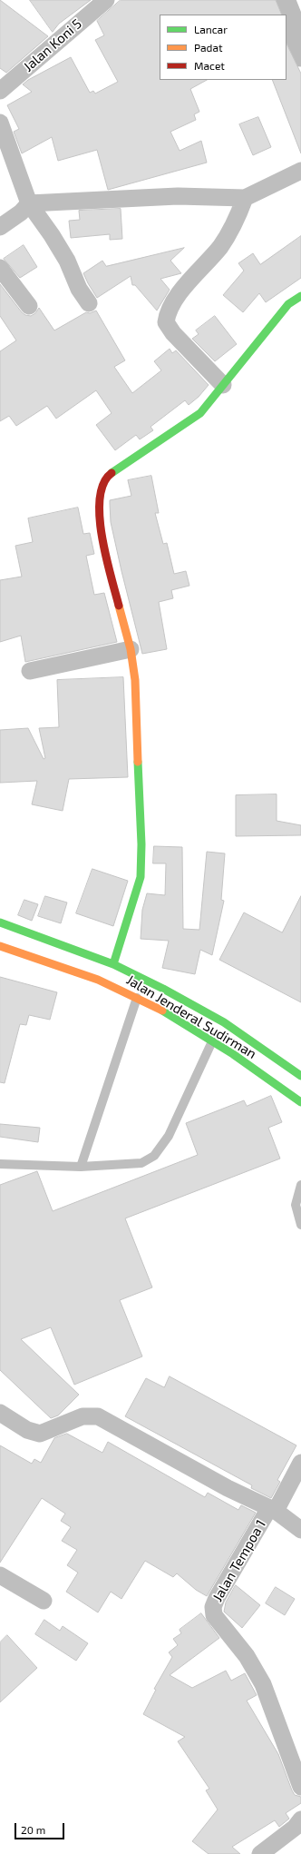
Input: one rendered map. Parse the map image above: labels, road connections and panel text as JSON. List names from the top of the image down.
{
  "streets": {
    "main road": ["Jalan Jenderal Sudirman"],
    "street": ["Jalan Koni 5", "Jalan Tempoa 1"]
  },
  "legend": ["Lancar", "Padat", "Macet"],
  "scale_bar": "20 m"
}
